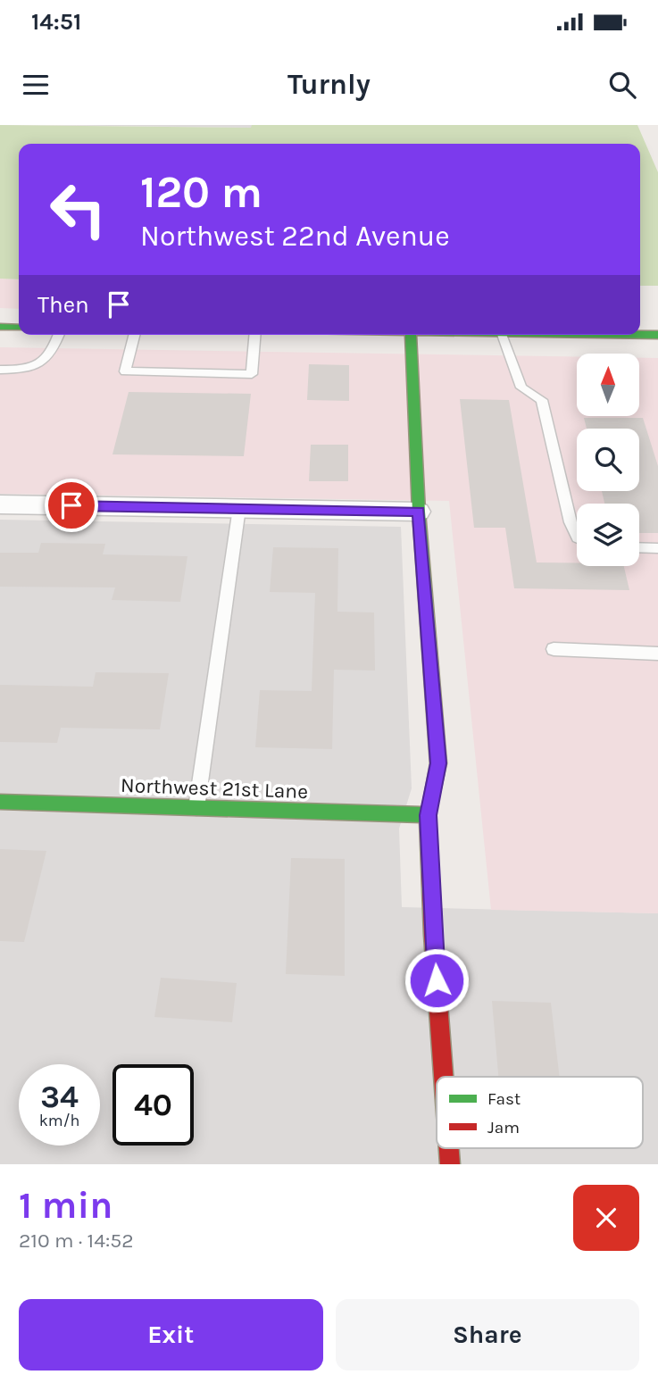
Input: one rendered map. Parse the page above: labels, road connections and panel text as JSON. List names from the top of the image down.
{
  "streets": {
    "street": ["Northwest 21st Lane"]
  },
  "legend": ["Fast", "Jam"],
  "north": "top",
  "page": {
    "status": "14:51",
    "header": "Turnly",
    "turn": ["120 m", "Northwest 22nd Avenue"],
    "then": "Then",
    "speed": "34 km/h",
    "limit": "40",
    "heading": ["1 min", "210 m · 14:52"],
    "buttons": ["Exit", "Share"]
  }
}
